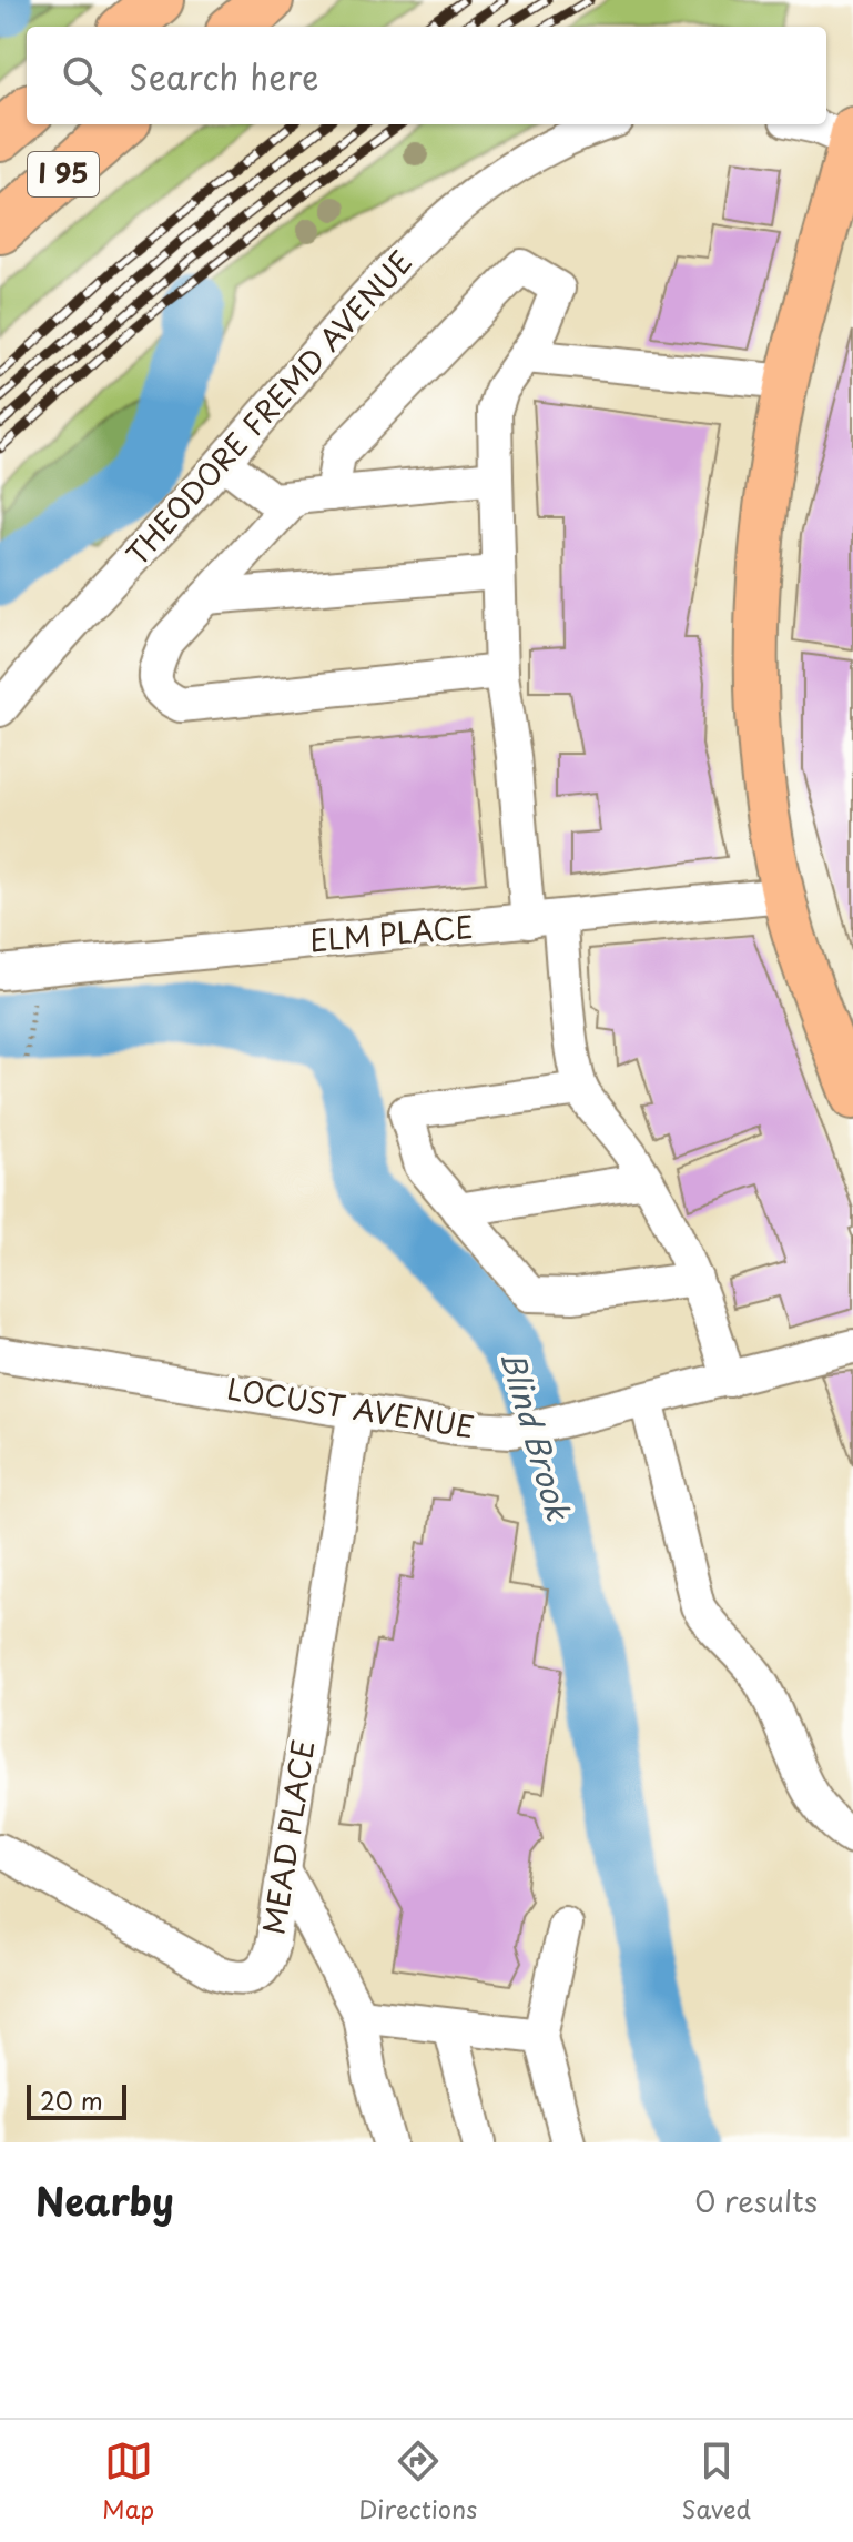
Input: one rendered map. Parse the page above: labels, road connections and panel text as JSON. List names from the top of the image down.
{
  "streets": {
    "highway": ["I 95"],
    "street": [
      "THEODORE FREMD AVENUE",
      "ELM PLACE",
      "LOCUST AVENUE",
      "MEAD PLACE"
    ]
  },
  "crossings": [
    ["LOCUST AVENUE", "MEAD PLACE"]
  ],
  "water": ["Blind Brook"],
  "scale_bar": "20 m",
  "page": {
    "search": "Search here",
    "scale": "20 m",
    "heading": ["Nearby", "0 results"],
    "nav": ["Map", "Directions", "Saved"]
  }
}
